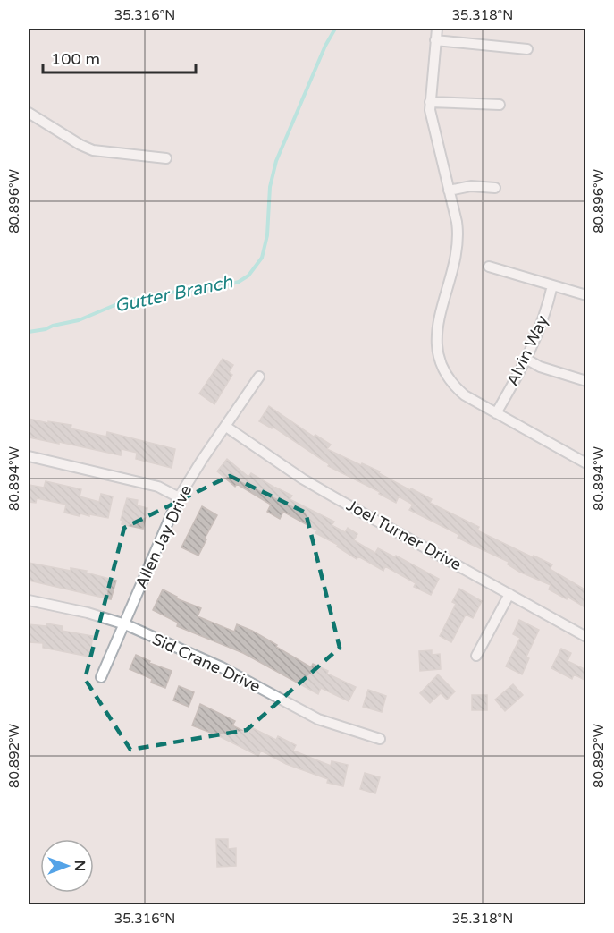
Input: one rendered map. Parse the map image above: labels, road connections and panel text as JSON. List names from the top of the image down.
{
  "streets": {
    "street": [
      "Alvin Way",
      "Joel Turner Drive",
      "Allen Jay Drive",
      "Sid Crane Drive"
    ]
  },
  "crossings": [
    ["Joel Turner Drive", "Allen Jay Drive"],
    ["Allen Jay Drive", "Sid Crane Drive"]
  ],
  "water": ["Gutter Branch"],
  "scale_bar": "100 m",
  "north": "right",
  "coordinates": [
    "35.316°N",
    "35.318°N",
    "80.896°W",
    "80.894°W",
    "80.892°W"
  ]
}
